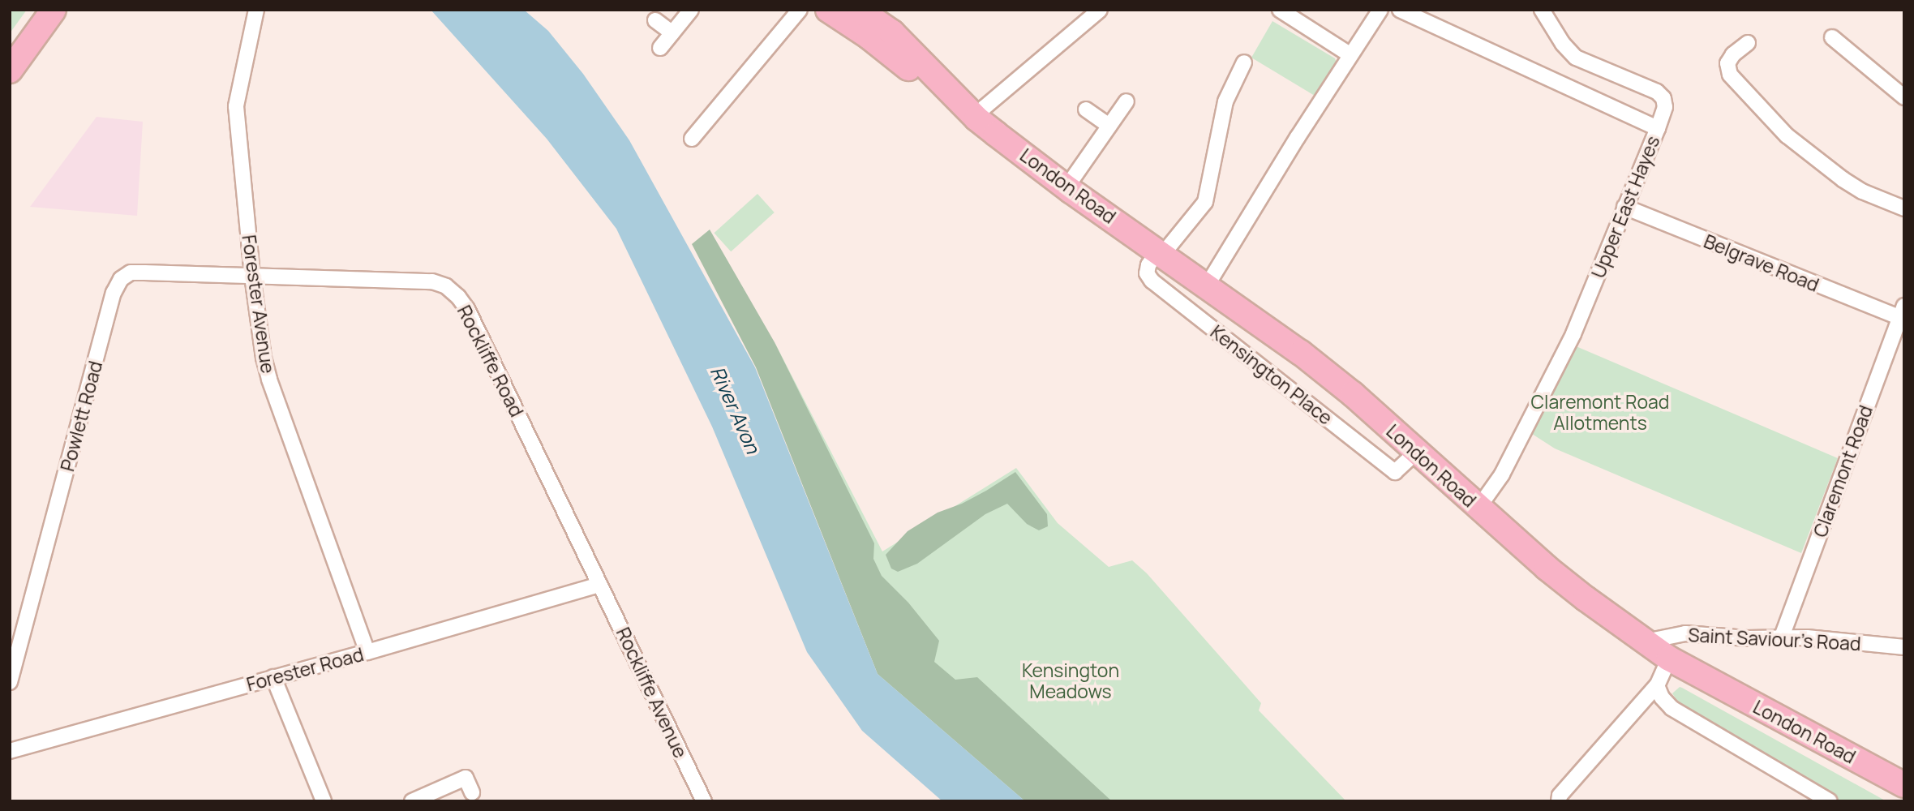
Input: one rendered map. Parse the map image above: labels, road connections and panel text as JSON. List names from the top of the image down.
{
  "streets": {
    "highway": ["London Road"],
    "street": [
      "Upper East Hayes",
      "Belgrave Road",
      "Forester Avenue",
      "Rockliffe Road",
      "Kensington Place",
      "Powlett Road",
      "Claremont Road",
      "Saint Saviour's Road",
      "Forester Road",
      "Rockliffe Avenue"
    ]
  },
  "crossings": [
    ["London Road", "Upper East Hayes"],
    ["London Road", "Kensington Place"],
    ["London Road", "Saint Saviour's Road"],
    ["Upper East Hayes", "Belgrave Road"],
    ["Belgrave Road", "Claremont Road"],
    ["Forester Avenue", "Rockliffe Road"],
    ["Forester Avenue", "Powlett Road"],
    ["Forester Avenue", "Forester Road"],
    ["Rockliffe Road", "Powlett Road"],
    ["Rockliffe Road", "Forester Road"],
    ["Rockliffe Road", "Rockliffe Avenue"],
    ["Claremont Road", "Saint Saviour's Road"],
    ["Forester Road", "Rockliffe Avenue"]
  ],
  "water": ["River Avon"],
  "parks": ["Claremont Road Allotments", "Kensington Meadows"]
}
